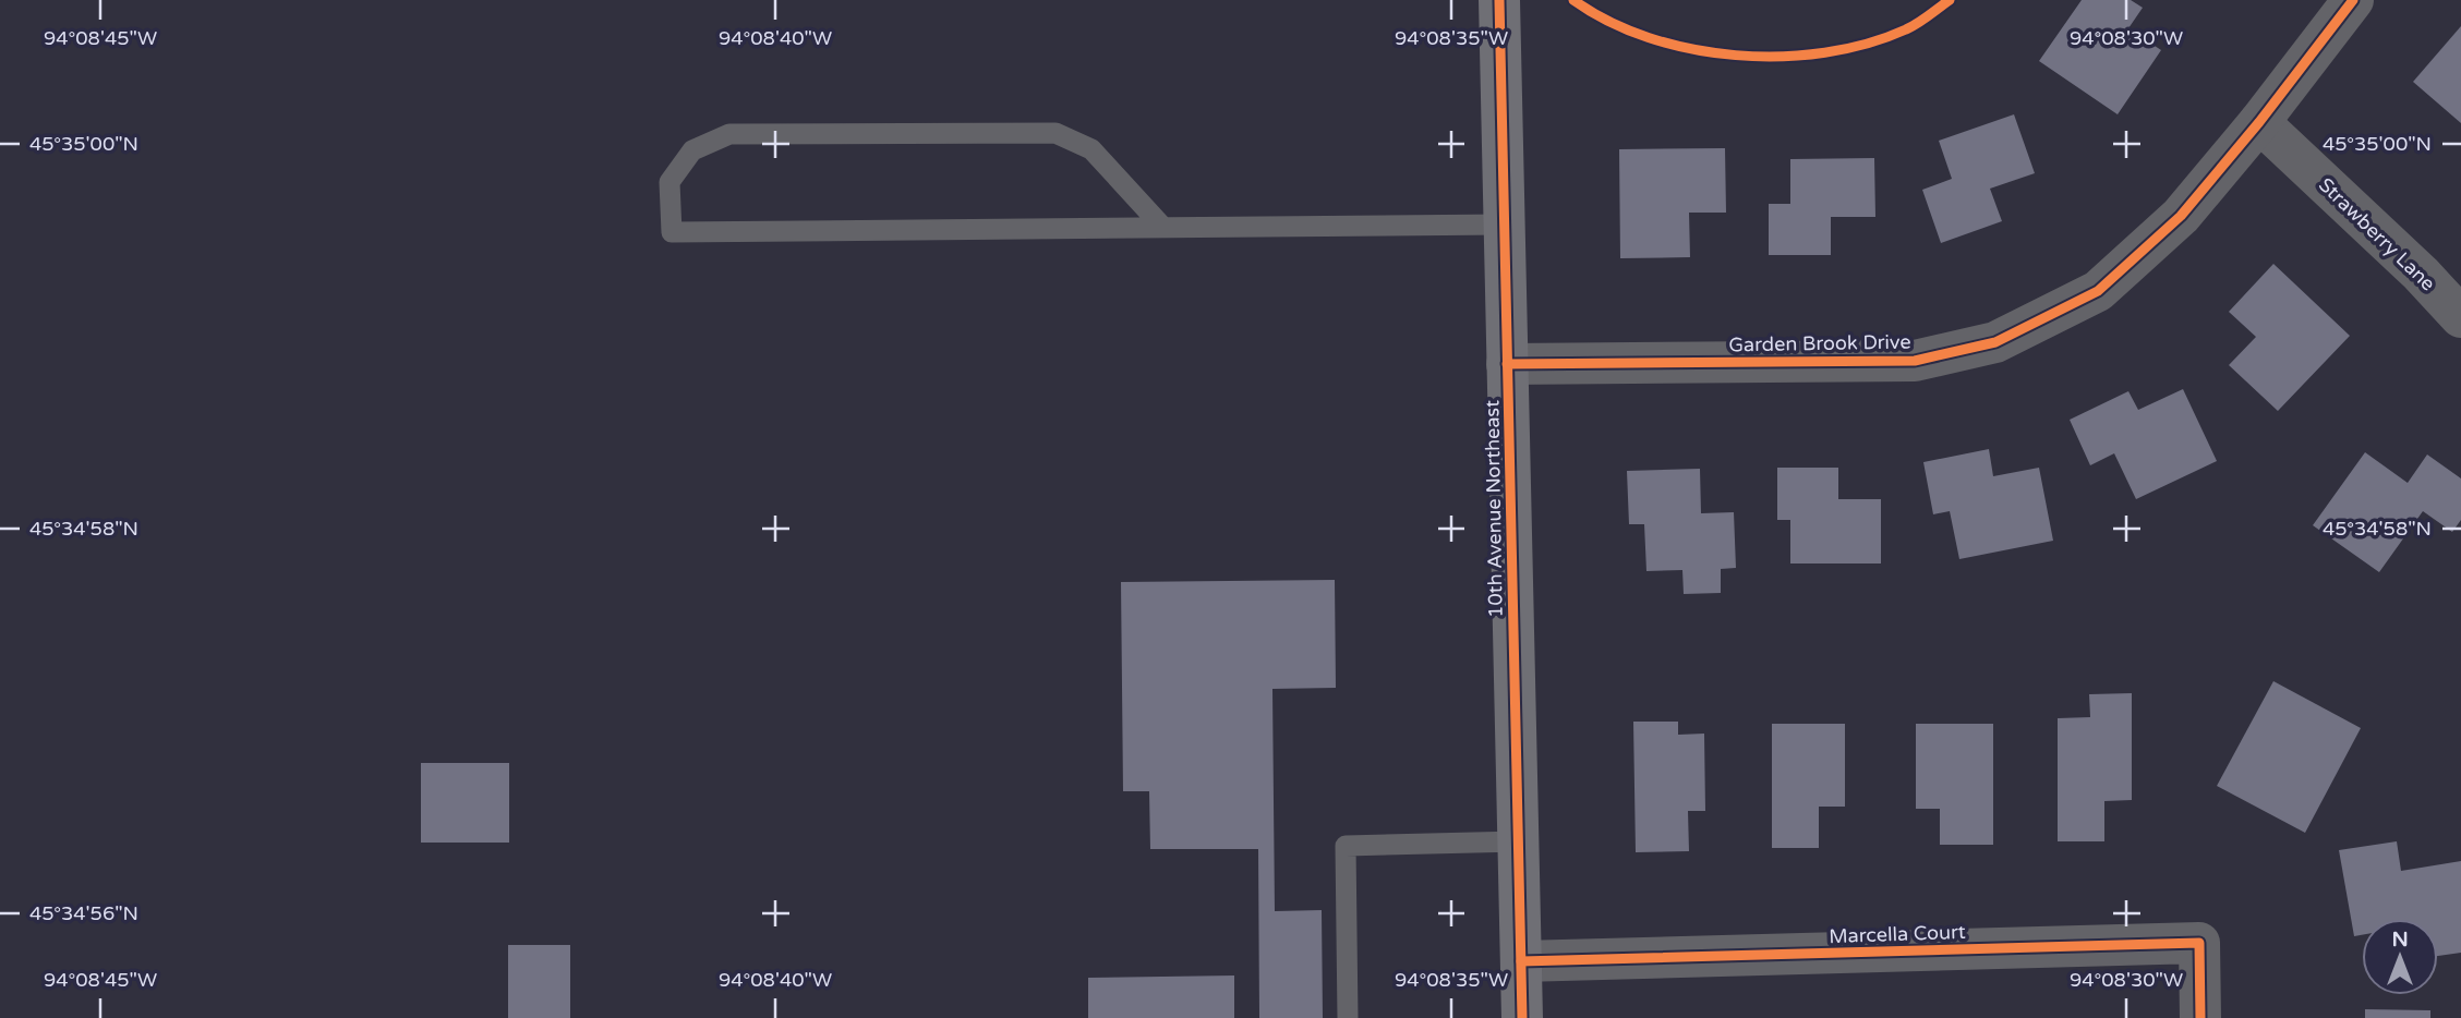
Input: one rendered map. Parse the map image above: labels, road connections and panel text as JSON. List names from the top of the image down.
{
  "streets": {
    "street": [
      "Strawberry Lane",
      "Garden Brook Drive",
      "10th Avenue Northeast",
      "Marcella Court"
    ]
  },
  "crossings": [
    ["Strawberry Lane", "Garden Brook Drive"],
    ["Garden Brook Drive", "10th Avenue Northeast"],
    ["10th Avenue Northeast", "Marcella Court"]
  ],
  "north": "top",
  "coordinates": [
    "94°08'45\"W",
    "94°08'40\"W",
    "94°08'35\"W",
    "94°08'30\"W",
    "45°35'00\"N",
    "45°34'58\"N",
    "45°34'56\"N"
  ]
}
